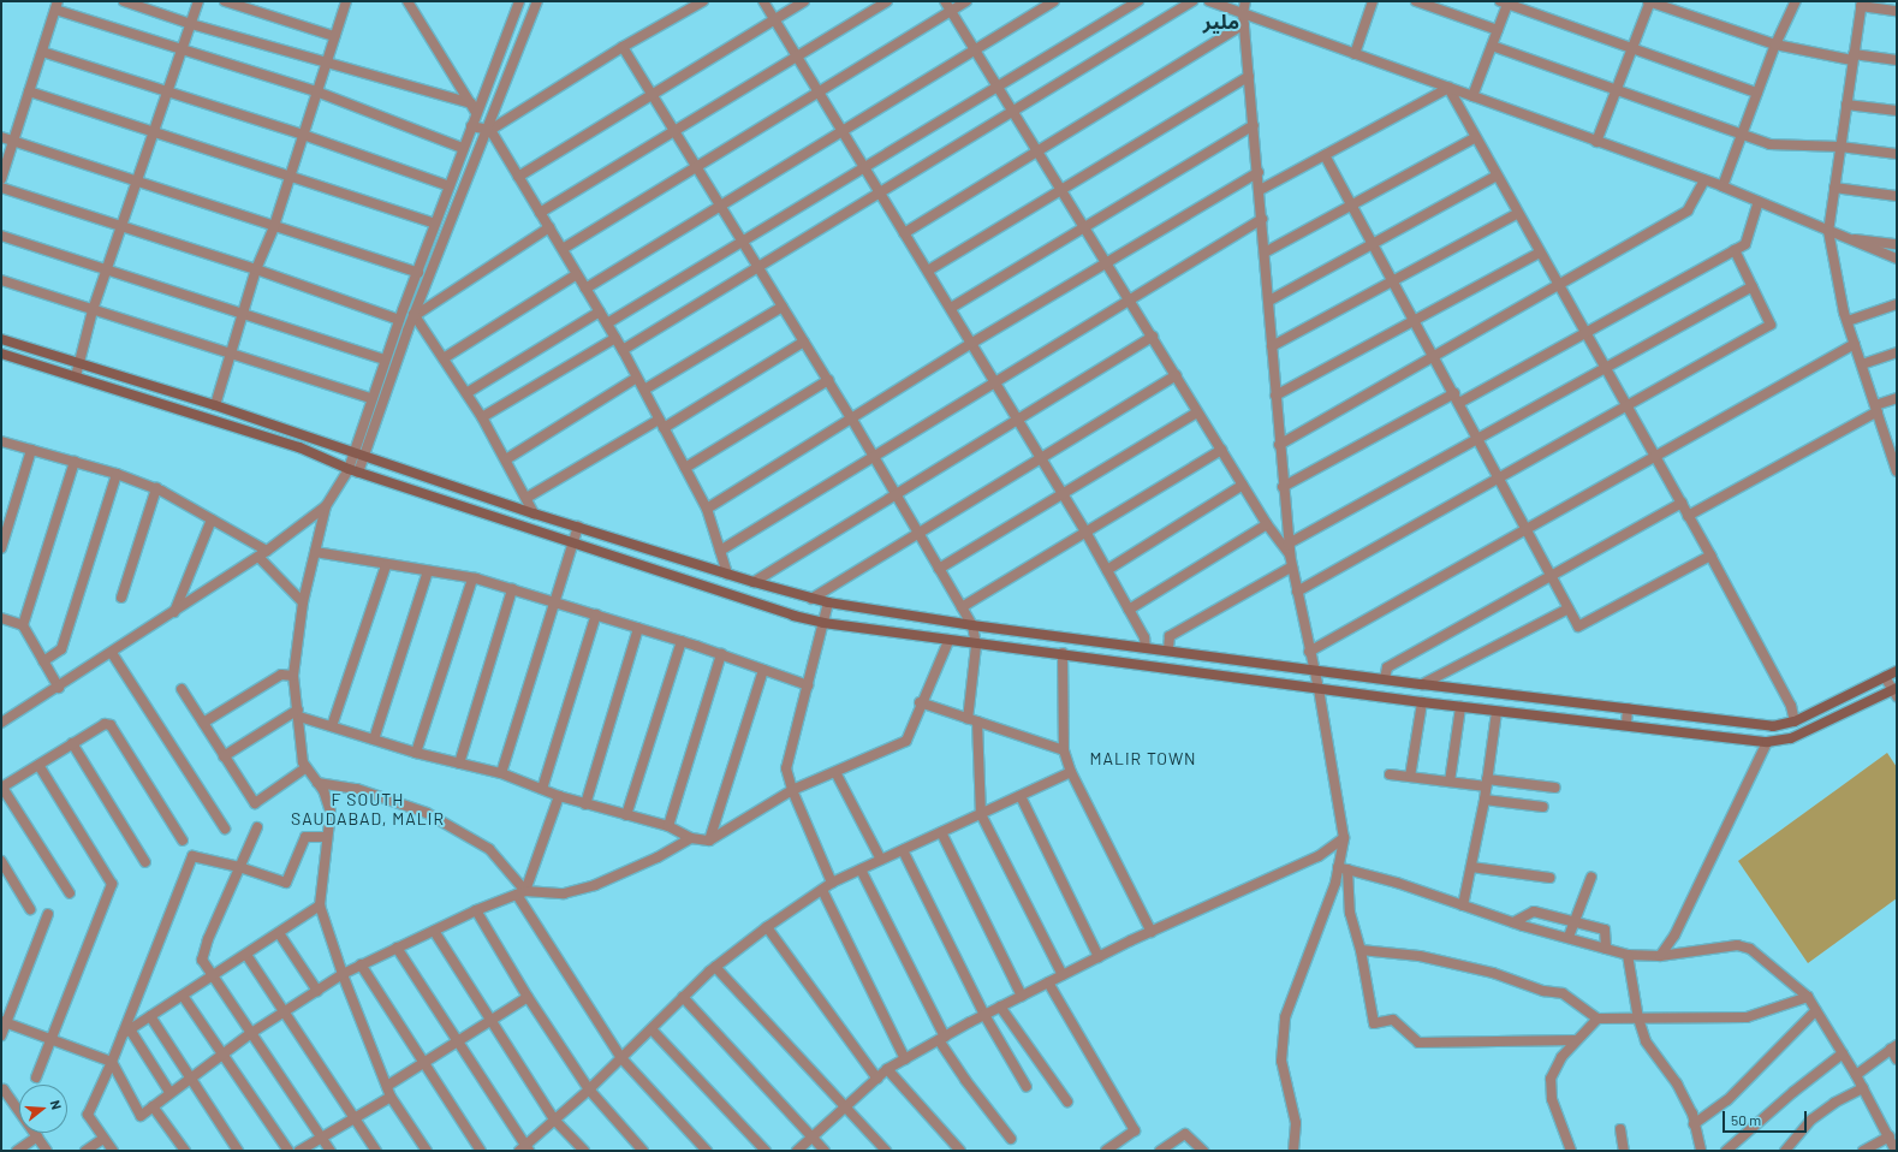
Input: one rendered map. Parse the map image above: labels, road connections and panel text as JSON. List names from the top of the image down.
{
  "districts": ["ملیر", "MALIR TOWN", "F SOUTH SAUDABAD, MALIR"],
  "scale_bar": "50 m",
  "north": "right"
}
